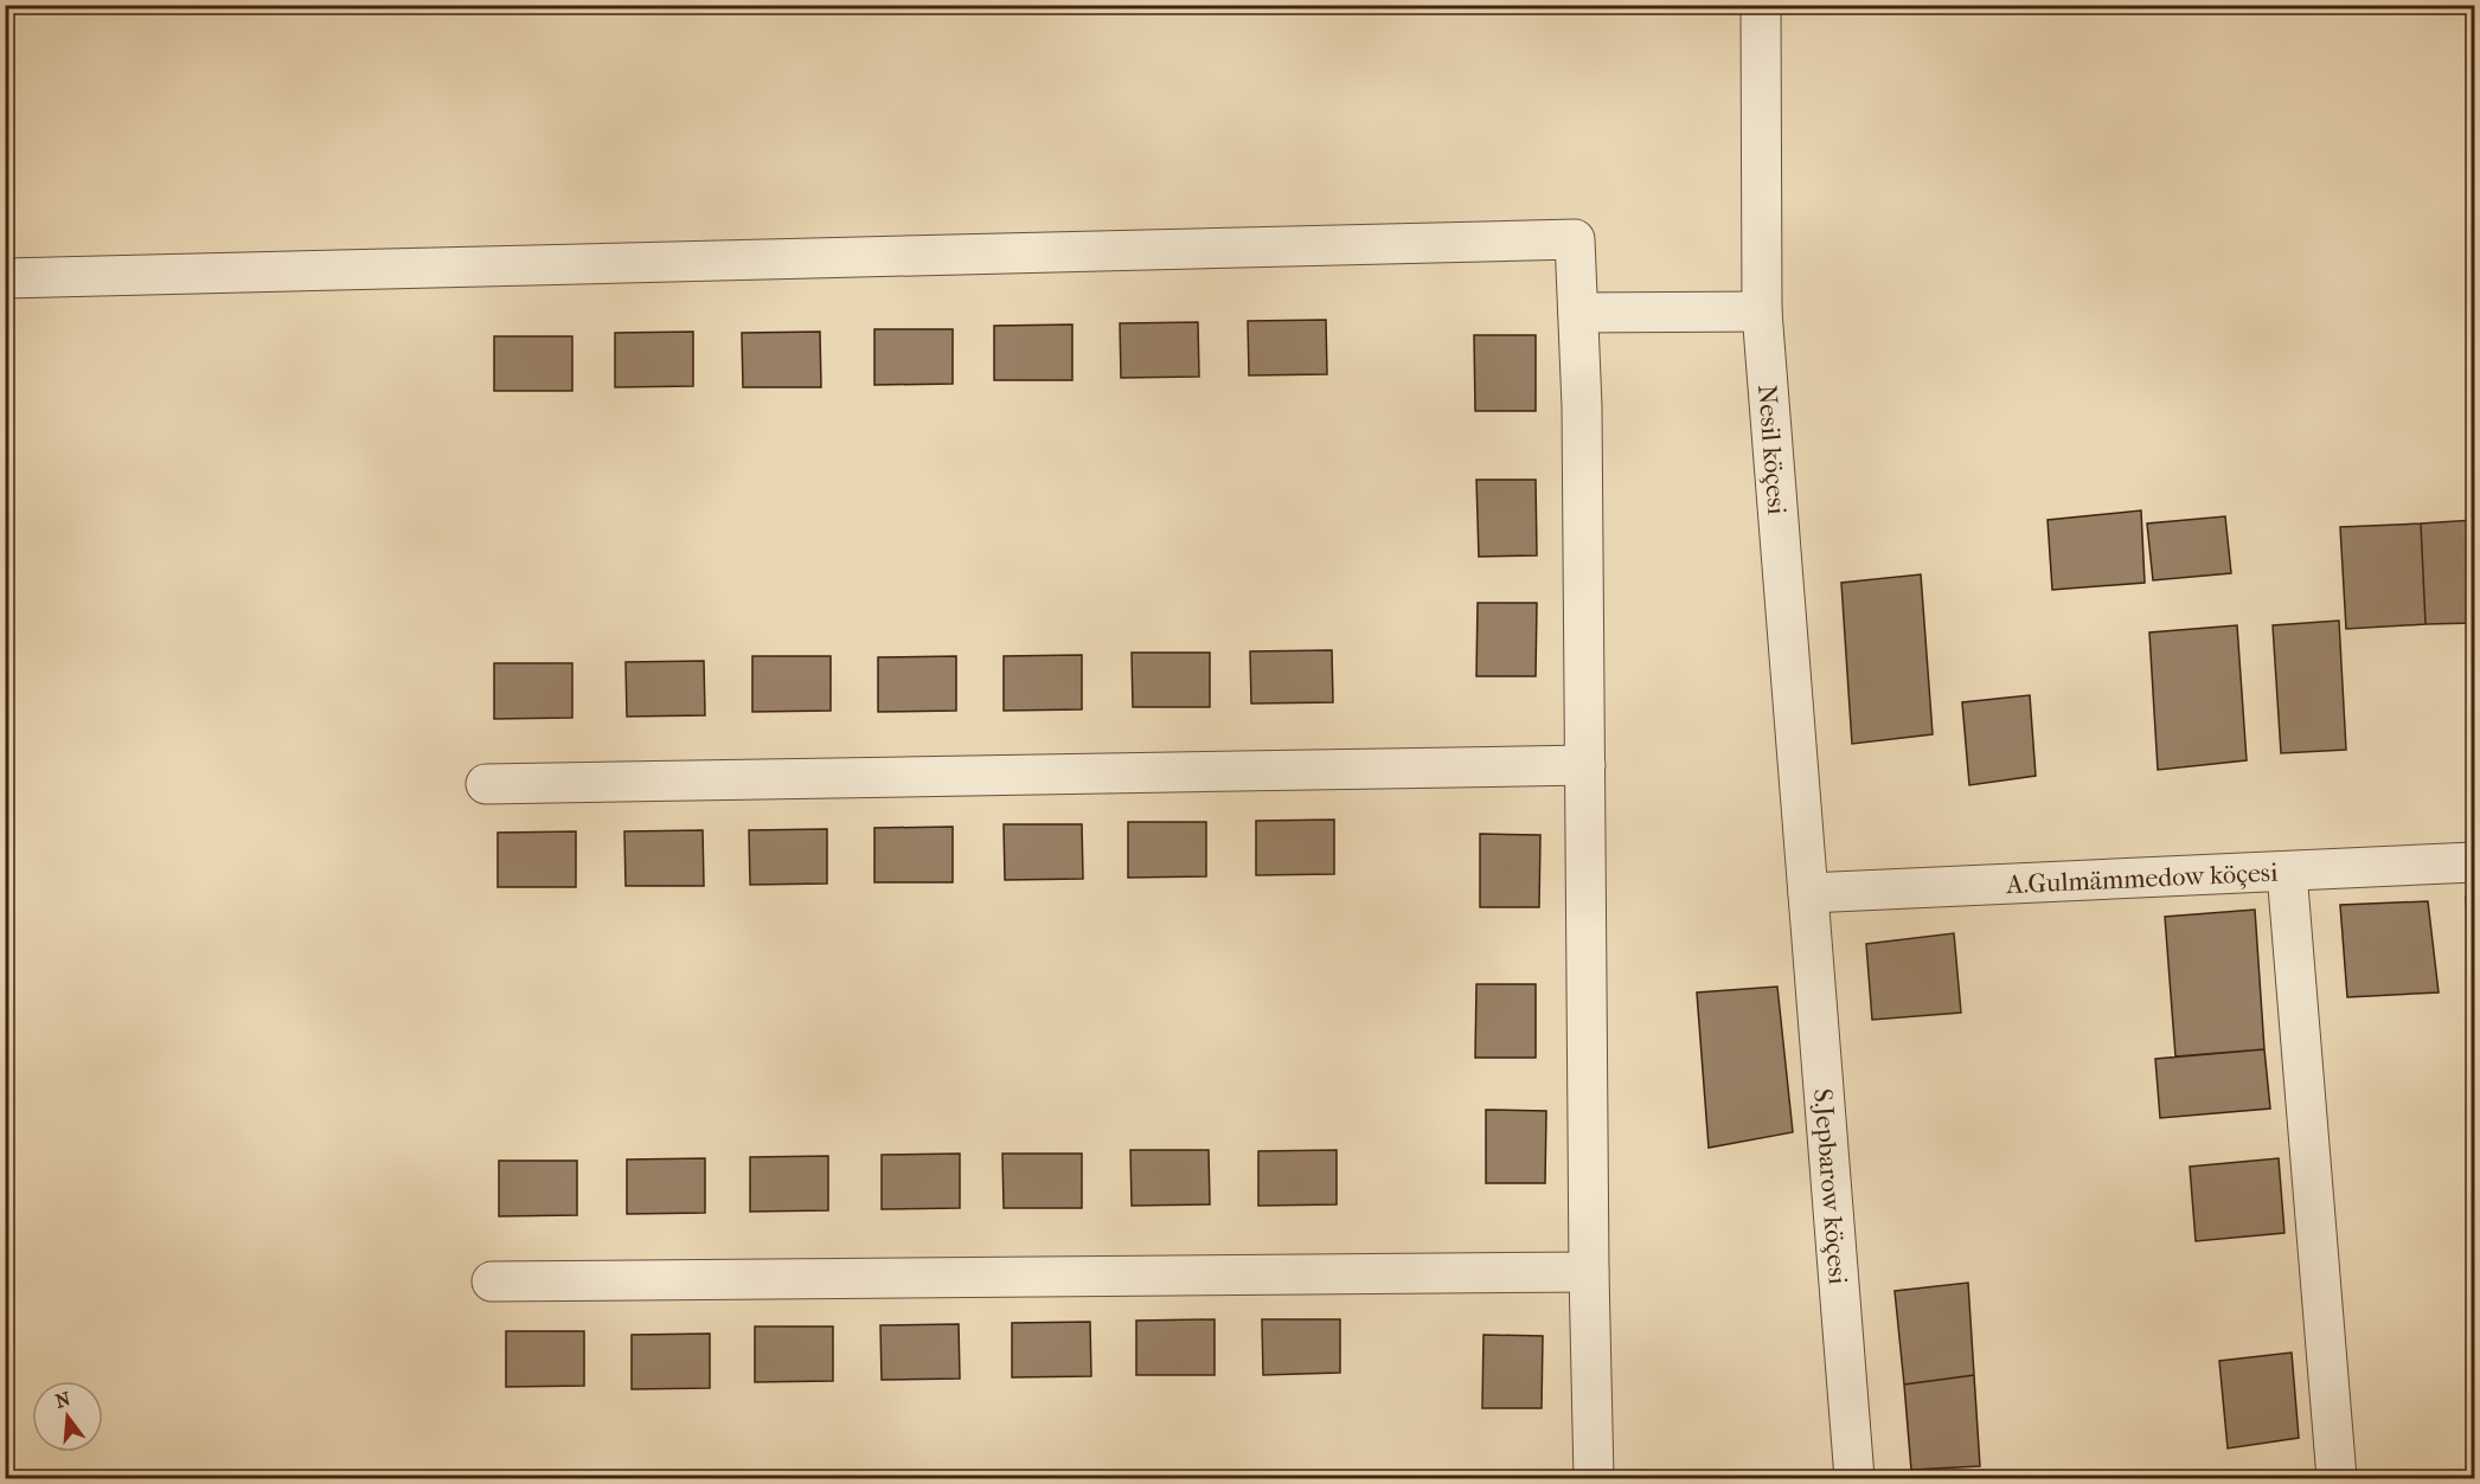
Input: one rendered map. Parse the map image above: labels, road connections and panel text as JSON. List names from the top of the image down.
{
  "streets": {
    "street": ["Nesil köçesi", "A.Gulmämmedow köçesi", "S.Jepbarow köçesi"]
  },
  "crossings": [
    ["Nesil köçesi", "A.Gulmämmedow köçesi"],
    ["Nesil köçesi", "S.Jepbarow köçesi"],
    ["A.Gulmämmedow köçesi", "S.Jepbarow köçesi"]
  ],
  "north": "top"
}
